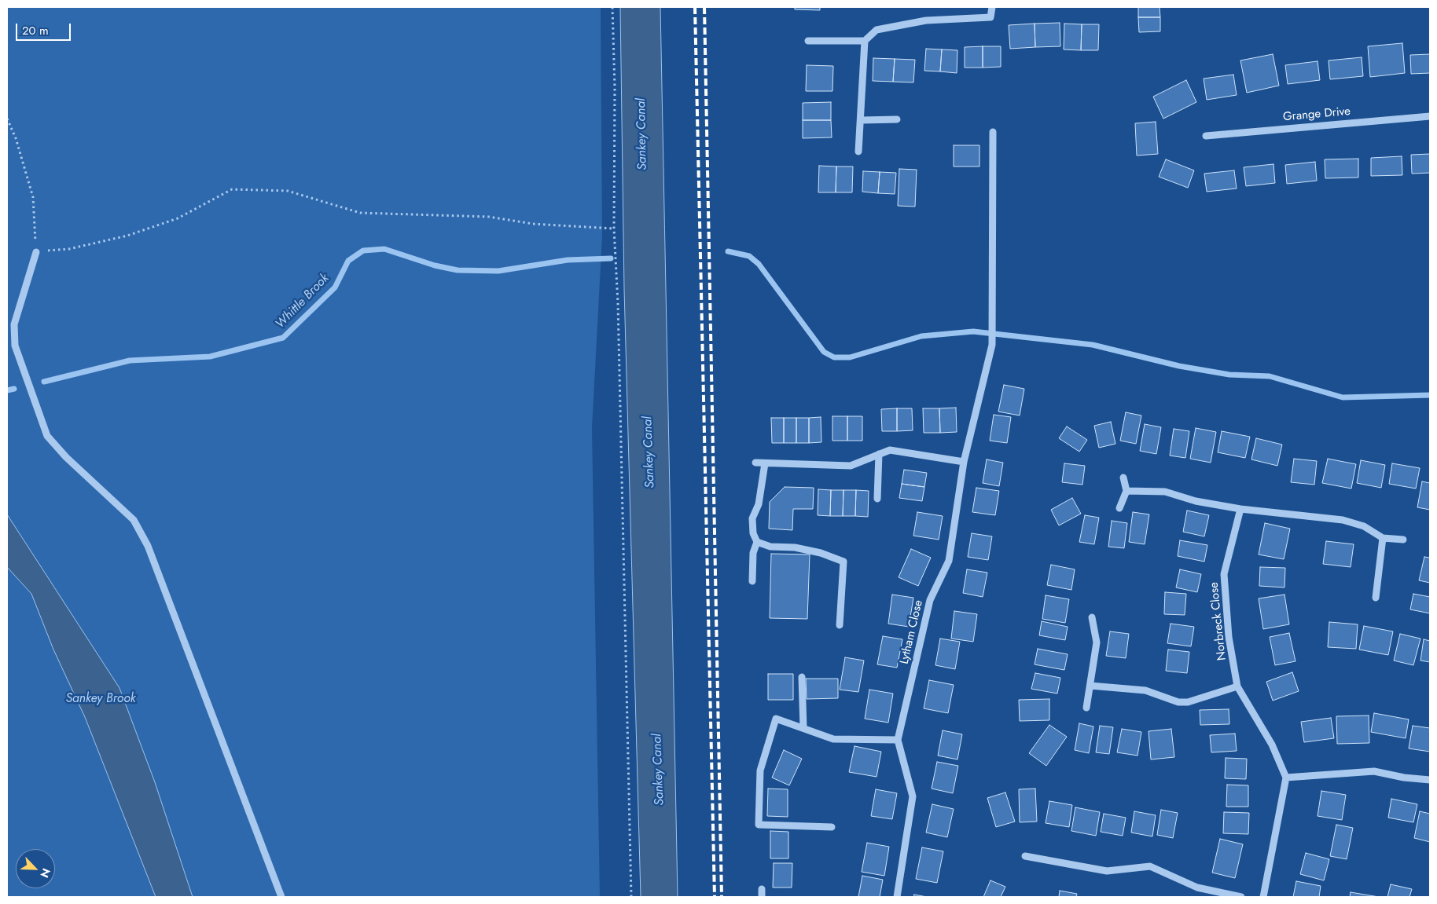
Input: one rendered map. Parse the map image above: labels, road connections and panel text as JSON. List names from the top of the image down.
{
  "streets": {
    "street": ["Grange Drive", "Norbreck Close", "Lytham Close"]
  },
  "water": ["Sankey Canal", "Whittle Brook", "Sankey Brook"],
  "scale_bar": "20 m",
  "north": "bottom right"
}
